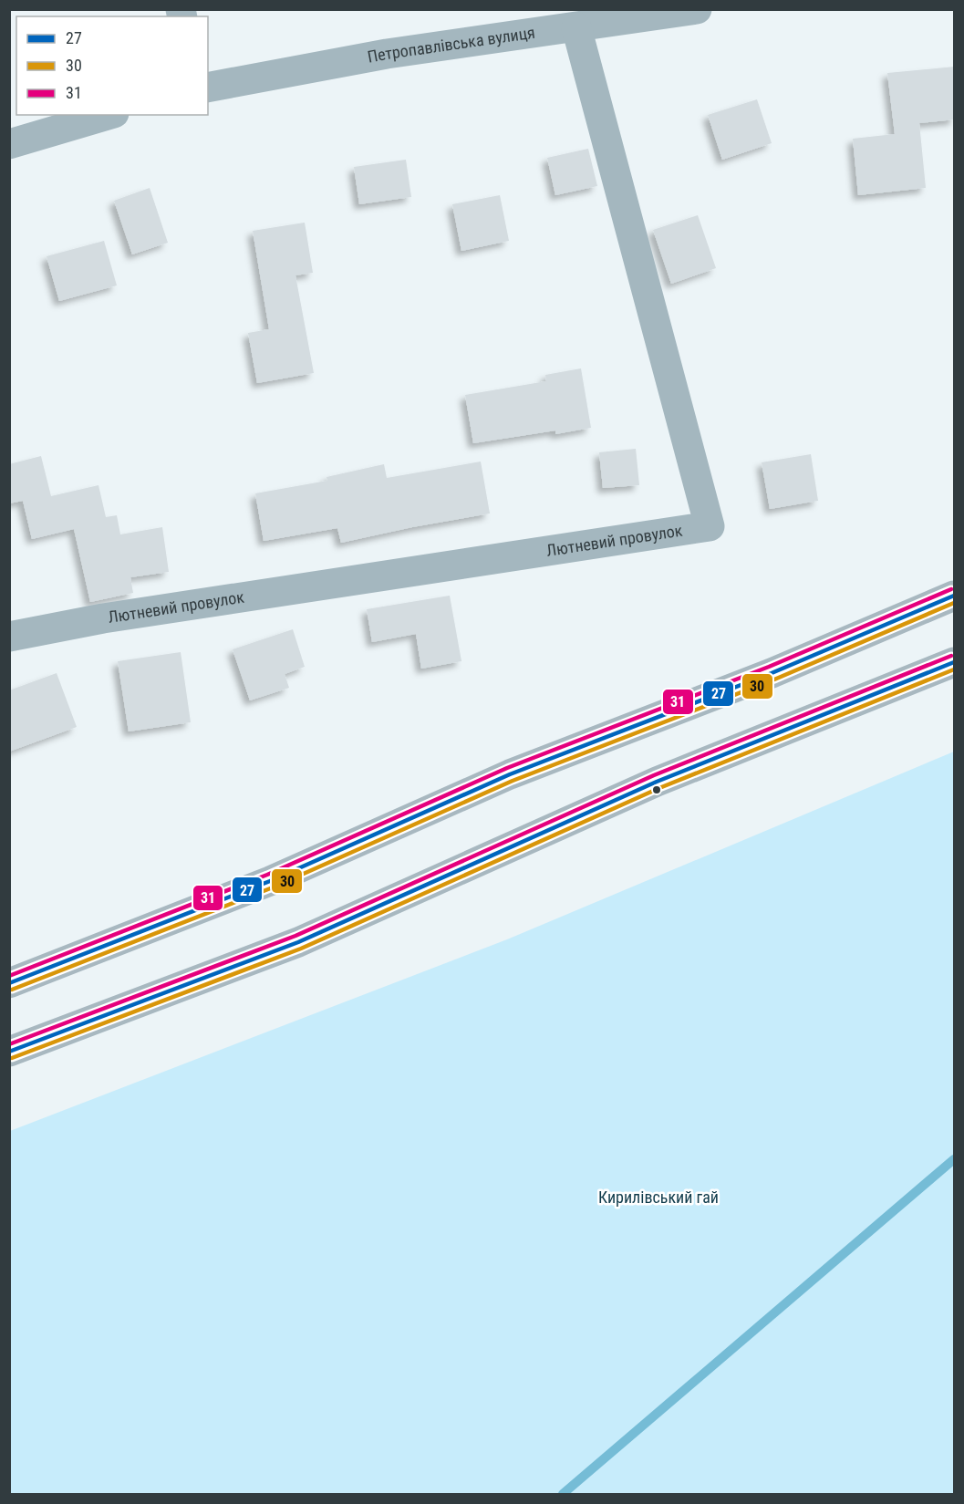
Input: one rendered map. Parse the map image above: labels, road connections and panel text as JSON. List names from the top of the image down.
{
  "streets": {
    "street": ["Петропавлівська вулиця", "Лютневий провулок"]
  },
  "crossings": [
    ["Петропавлівська вулиця", "Лютневий провулок"]
  ],
  "parks": ["Кирилівський гай"],
  "lines": ["transit line 31", "transit line 27", "transit line 30"],
  "legend": ["27", "30", "31"]
}
